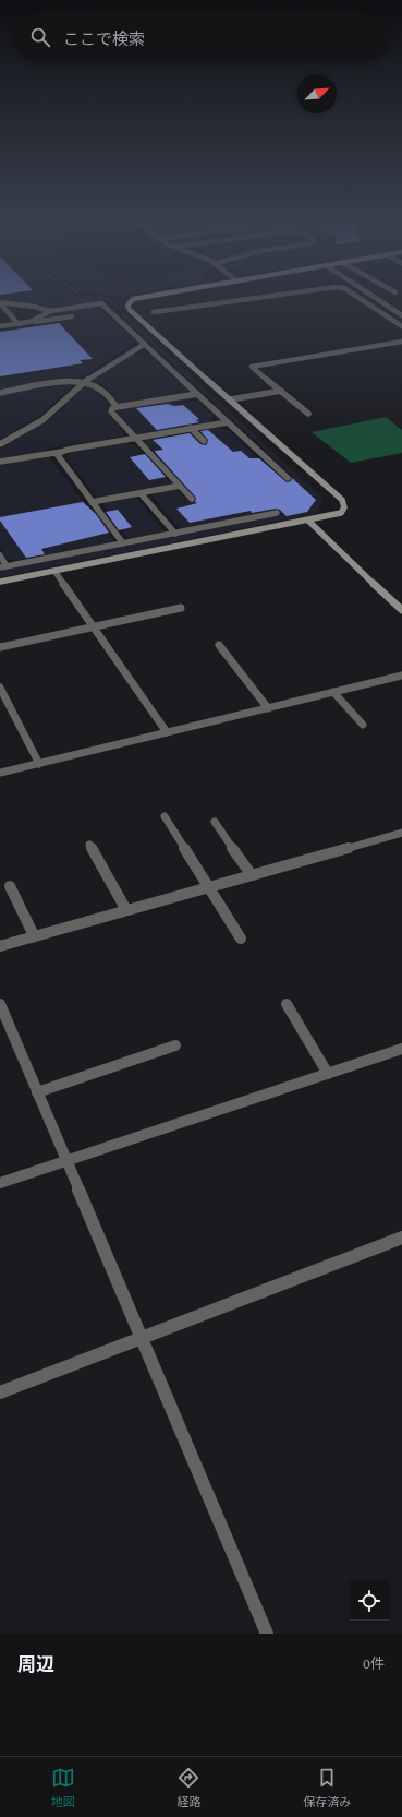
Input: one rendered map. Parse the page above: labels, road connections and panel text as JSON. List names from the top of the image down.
{
  "north": "top right",
  "page": {
    "search": "ここで検索",
    "heading": ["周辺", "0件"],
    "nav": ["地図", "経路", "保存済み"]
  }
}
